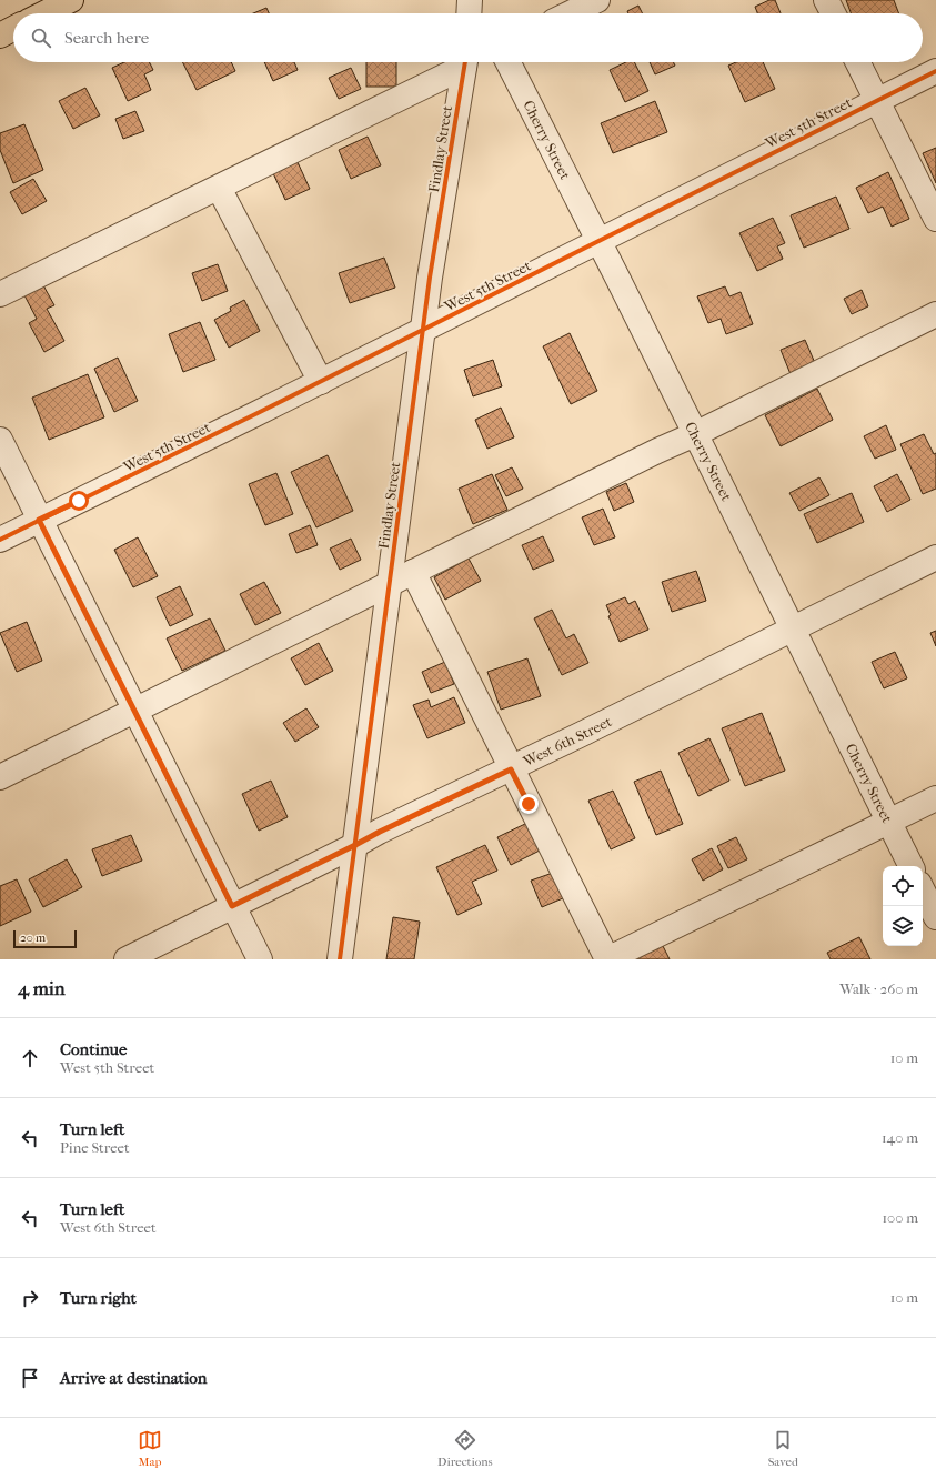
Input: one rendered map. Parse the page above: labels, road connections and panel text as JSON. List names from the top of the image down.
{
  "streets": {
    "street": [
      "West 5th Street",
      "Cherry Street",
      "Findlay Street",
      "West 6th Street"
    ]
  },
  "crossings": [
    ["West 5th Street", "Cherry Street"],
    ["West 5th Street", "Findlay Street"],
    ["Cherry Street", "West 6th Street"],
    ["Findlay Street", "West 6th Street"]
  ],
  "scale_bar": "20 m",
  "page": {
    "search": "Search here",
    "scale": "20 m",
    "heading": ["4 min", "Walk · 260 m"],
    "list": [
      ["Continue", "West 5th Street", "10 m"],
      ["Turn left", "Pine Street", "140 m"],
      ["Turn left", "West 6th Street", "100 m"],
      ["Turn right", "10 m"],
      "Arrive at destination"
    ],
    "nav": ["Map", "Directions", "Saved"]
  }
}
